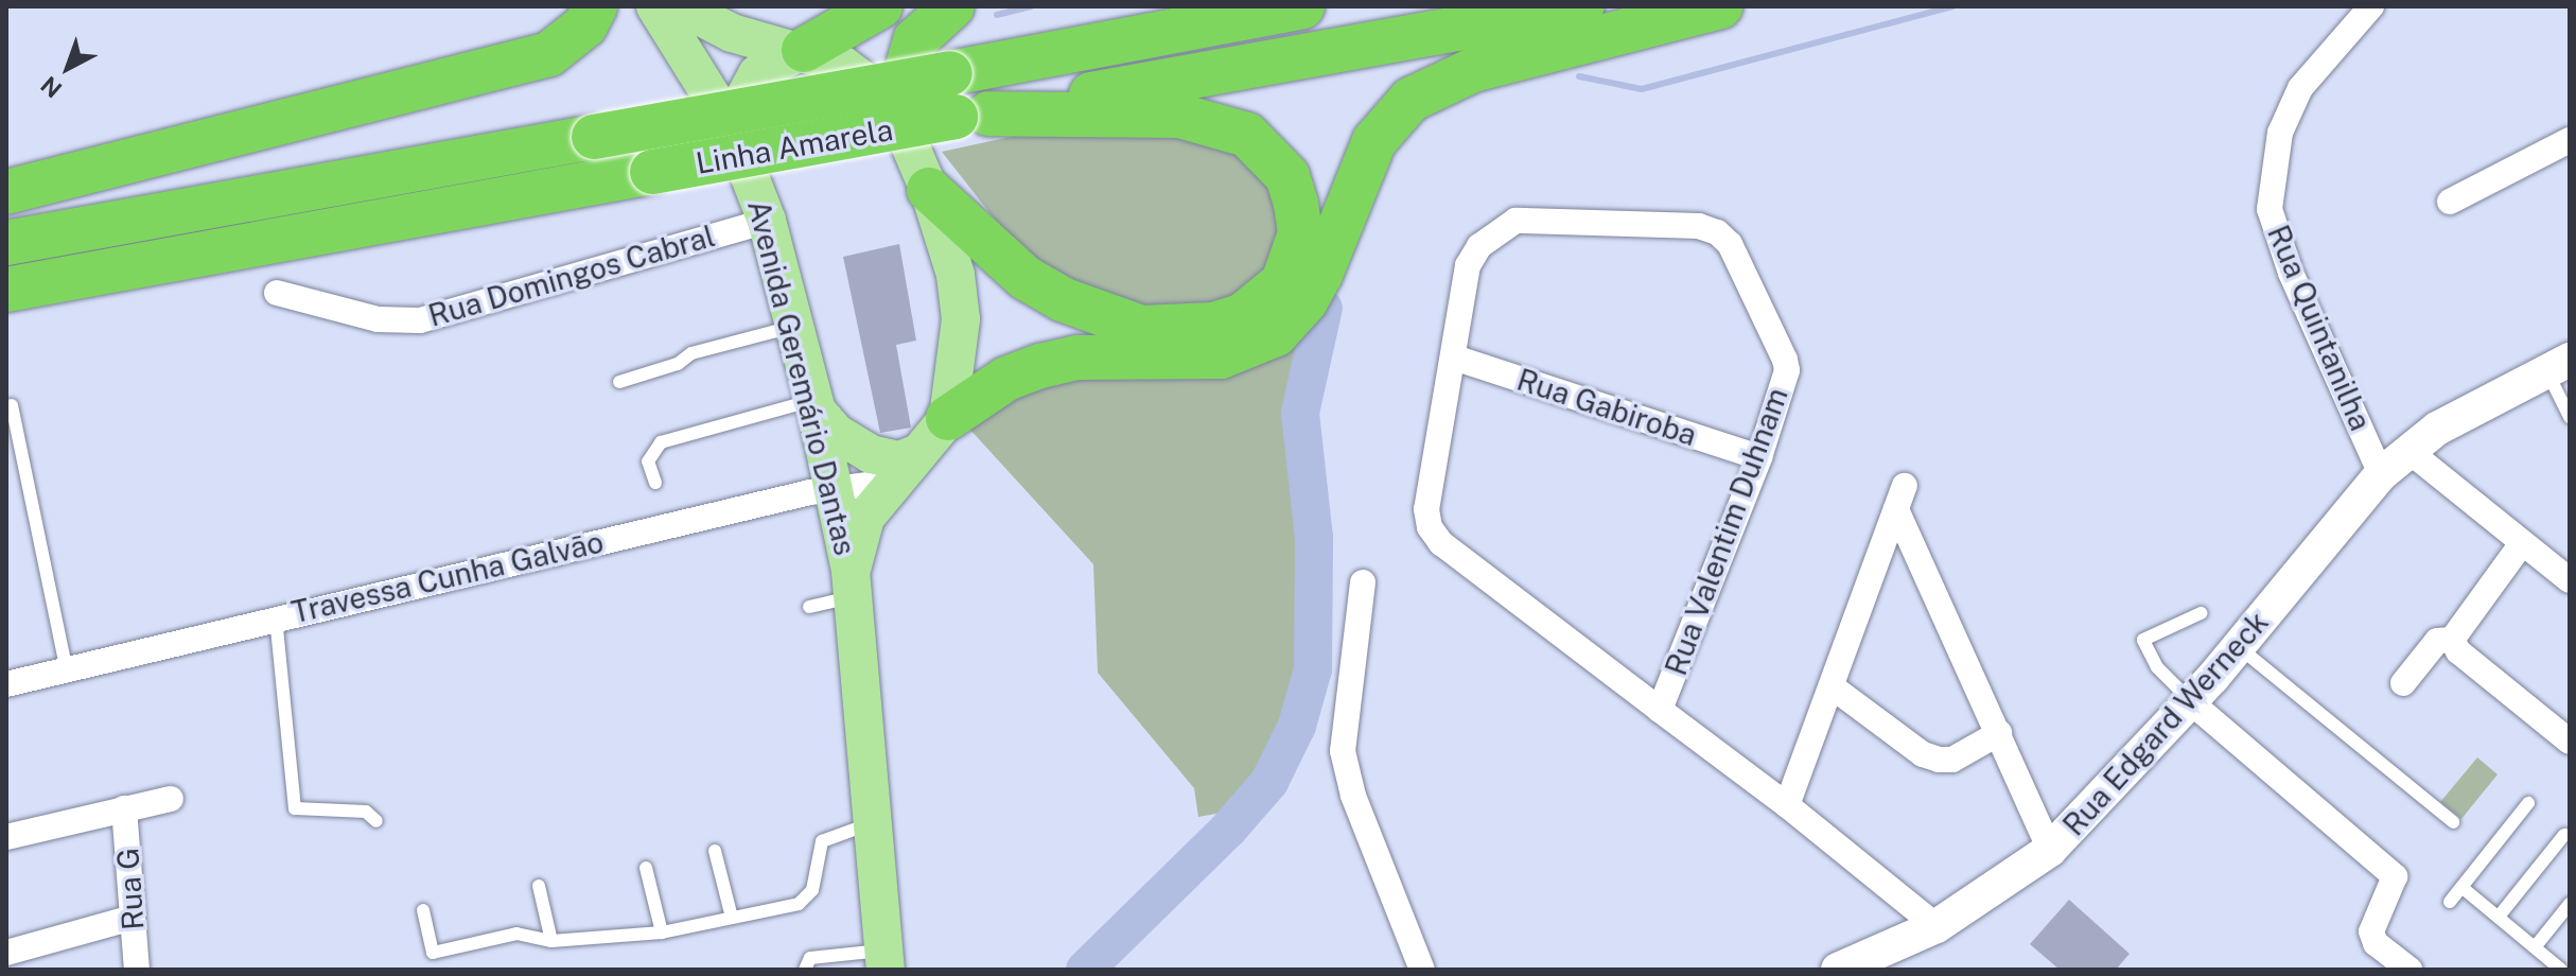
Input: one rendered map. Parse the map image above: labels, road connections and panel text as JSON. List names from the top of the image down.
{
  "streets": {
    "highway": ["Linha Amarela"],
    "main road": ["Avenida Geremário Dantas"],
    "street": [
      "Rua Domingos Cabral",
      "Rua Quintanilha",
      "Rua Gabiroba",
      "Rua Valentim Duhnam",
      "Travessa Cunha Galvão",
      "Rua Edgard Werneck",
      "Rua G"
    ]
  },
  "crossings": [
    ["Rua Domingos Cabral", "Avenida Geremário Dantas"],
    ["Rua Quintanilha", "Rua Edgard Werneck"],
    ["Avenida Geremário Dantas", "Travessa Cunha Galvão"],
    ["Rua Gabiroba", "Rua Valentim Duhnam"],
    ["Rua Valentim Duhnam", "Rua Edgard Werneck"]
  ],
  "north": "bottom left"
}
